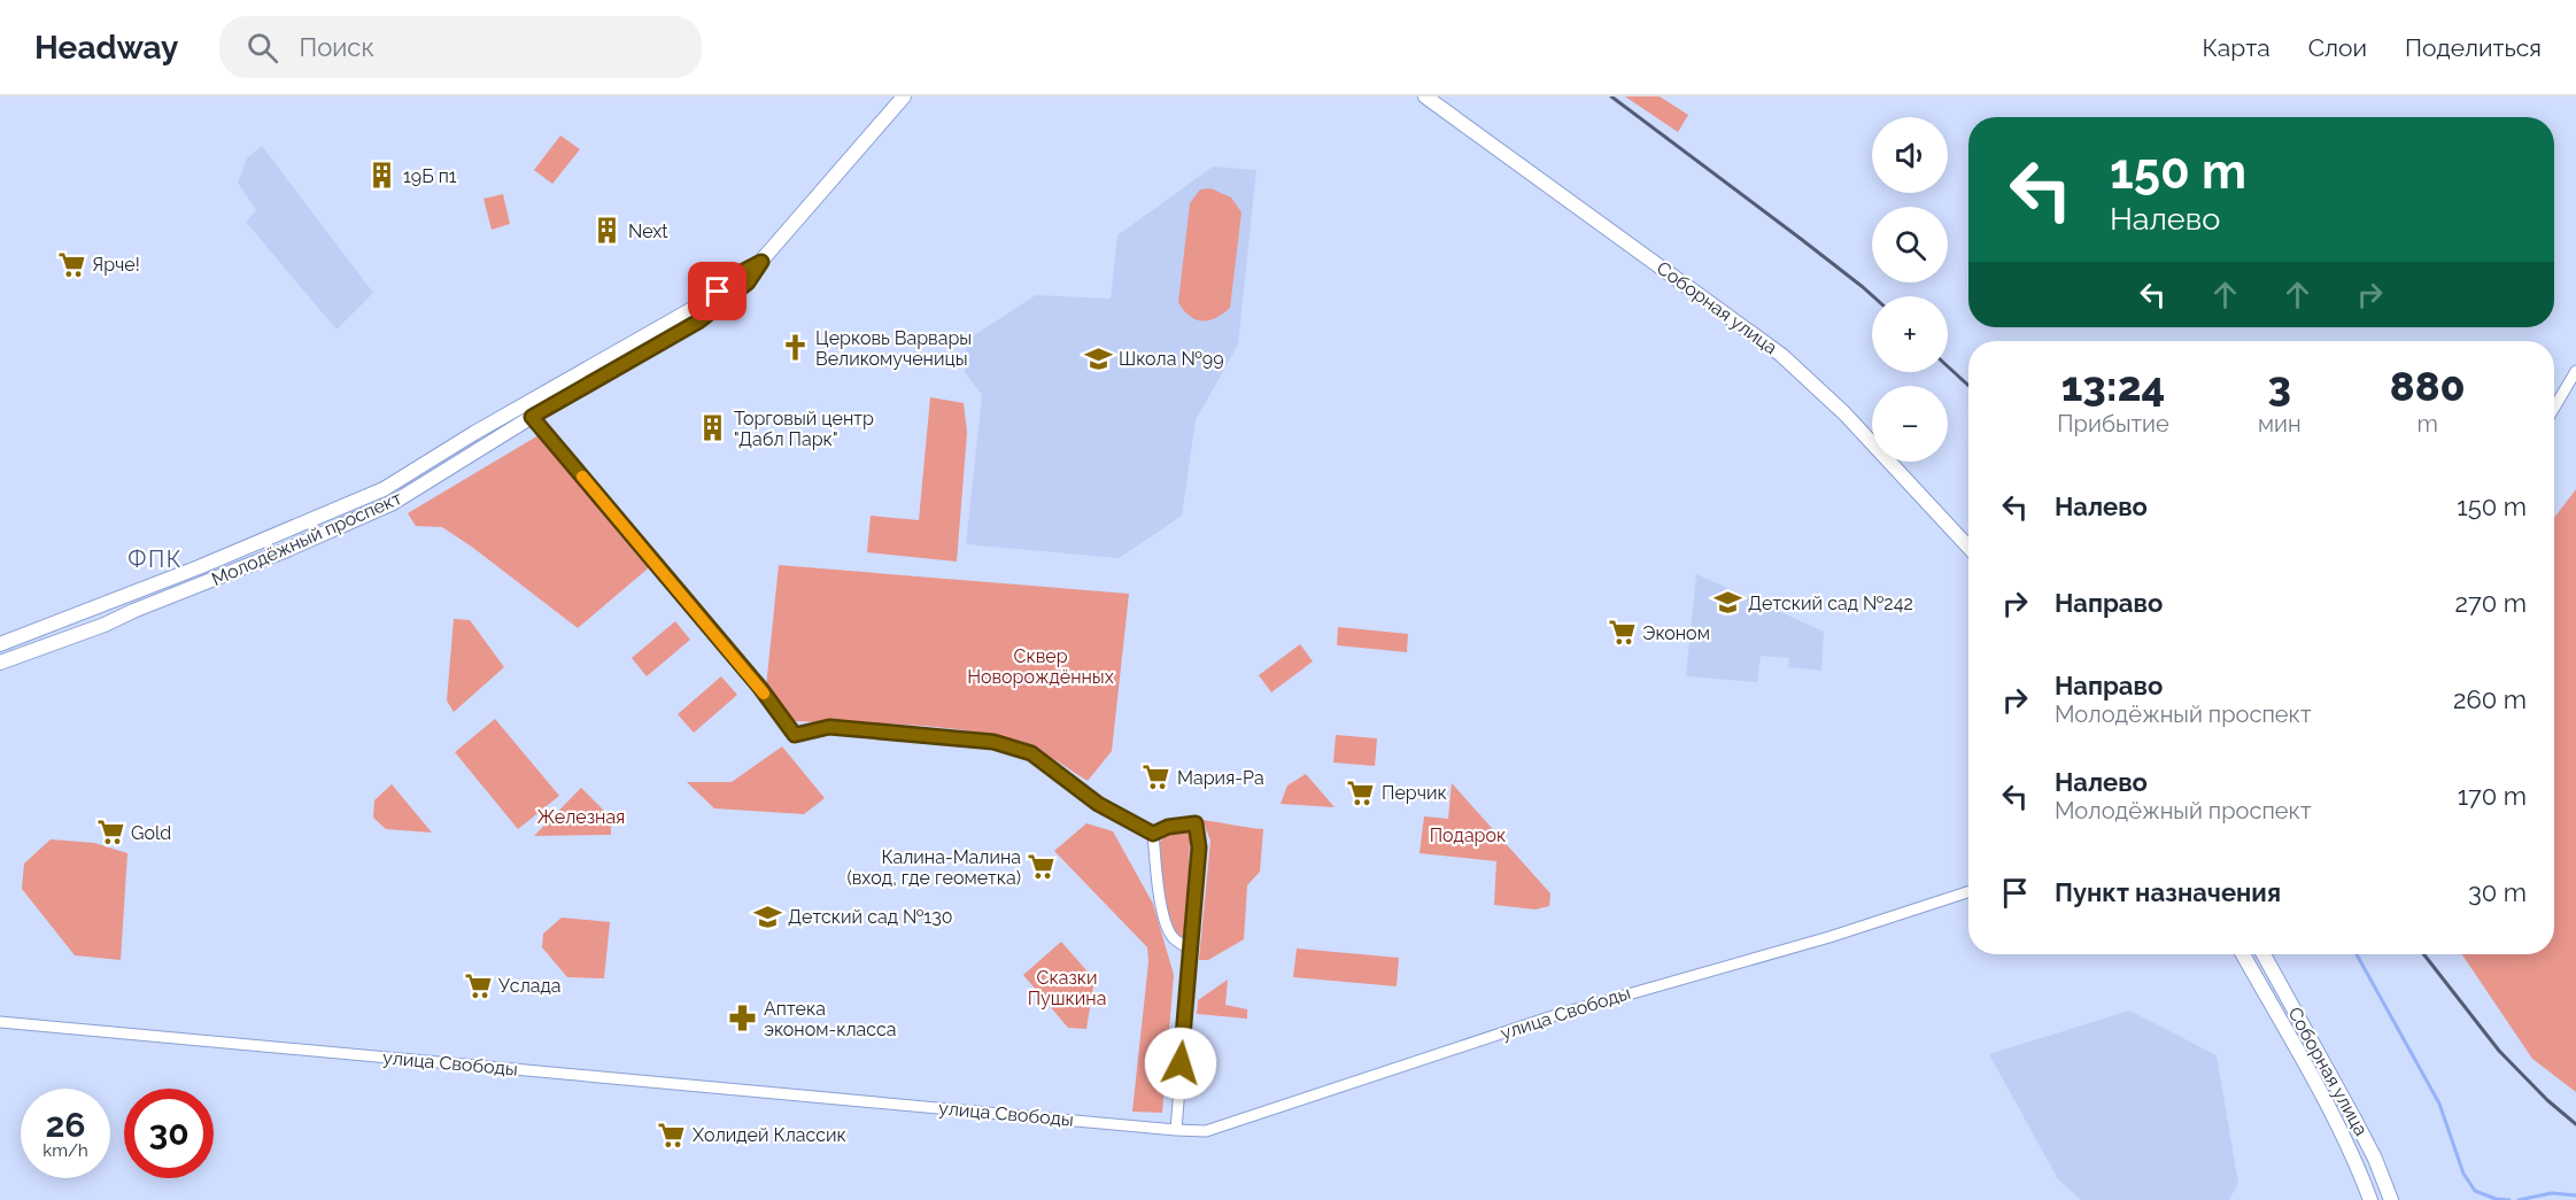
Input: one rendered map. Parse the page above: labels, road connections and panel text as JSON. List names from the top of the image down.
{
  "streets": {
    "main road": ["Соборная улица", "Молодёжный проспект"],
    "street": ["улица Свободы"]
  },
  "districts": ["ФПК"],
  "parks": [
    "Сквер Новорождённых",
    "Железная",
    "Подарок",
    "Сказки Пушкина"
  ],
  "places": {
    "building": ["19Б п1", "Next", "Торговый центр \"Дабл Парк\""],
    "supermarket": [
      "Ярче!",
      "Эконом",
      "Мария-Ра",
      "Перчик",
      "Gold",
      "Калина-Малина (вход, где геометка)",
      "Услада",
      "Холидей Классик"
    ],
    "church": ["Церковь Варвары Великомученицы"],
    "school or university": ["Школа №99", "Детский сад №242", "Детский сад №130"],
    "pharmacy": ["Аптека эконом-класса"]
  },
  "page": {
    "header": "Headway",
    "search": "Поиск",
    "nav": ["Карта", "Слои", "Поделиться"],
    "map_buttons": ["+", "−"],
    "turn": ["150 m", "Налево"],
    "eta": [
      "13:24",
      "Прибытие",
      "3",
      "мин",
      "880",
      "m"
    ],
    "list": [
      {
        "name": "Налево",
        "value": "150 m"
      },
      {
        "name": "Направо",
        "value": "270 m"
      },
      {
        "name": "Направо",
        "note": "Молодёжный проспект",
        "value": "260 m"
      },
      {
        "name": "Налево",
        "note": "Молодёжный проспект",
        "value": "170 m"
      },
      {
        "name": "Пункт назначения",
        "value": "30 m"
      }
    ],
    "speed": "26 km/h",
    "limit": "30"
  }
}
